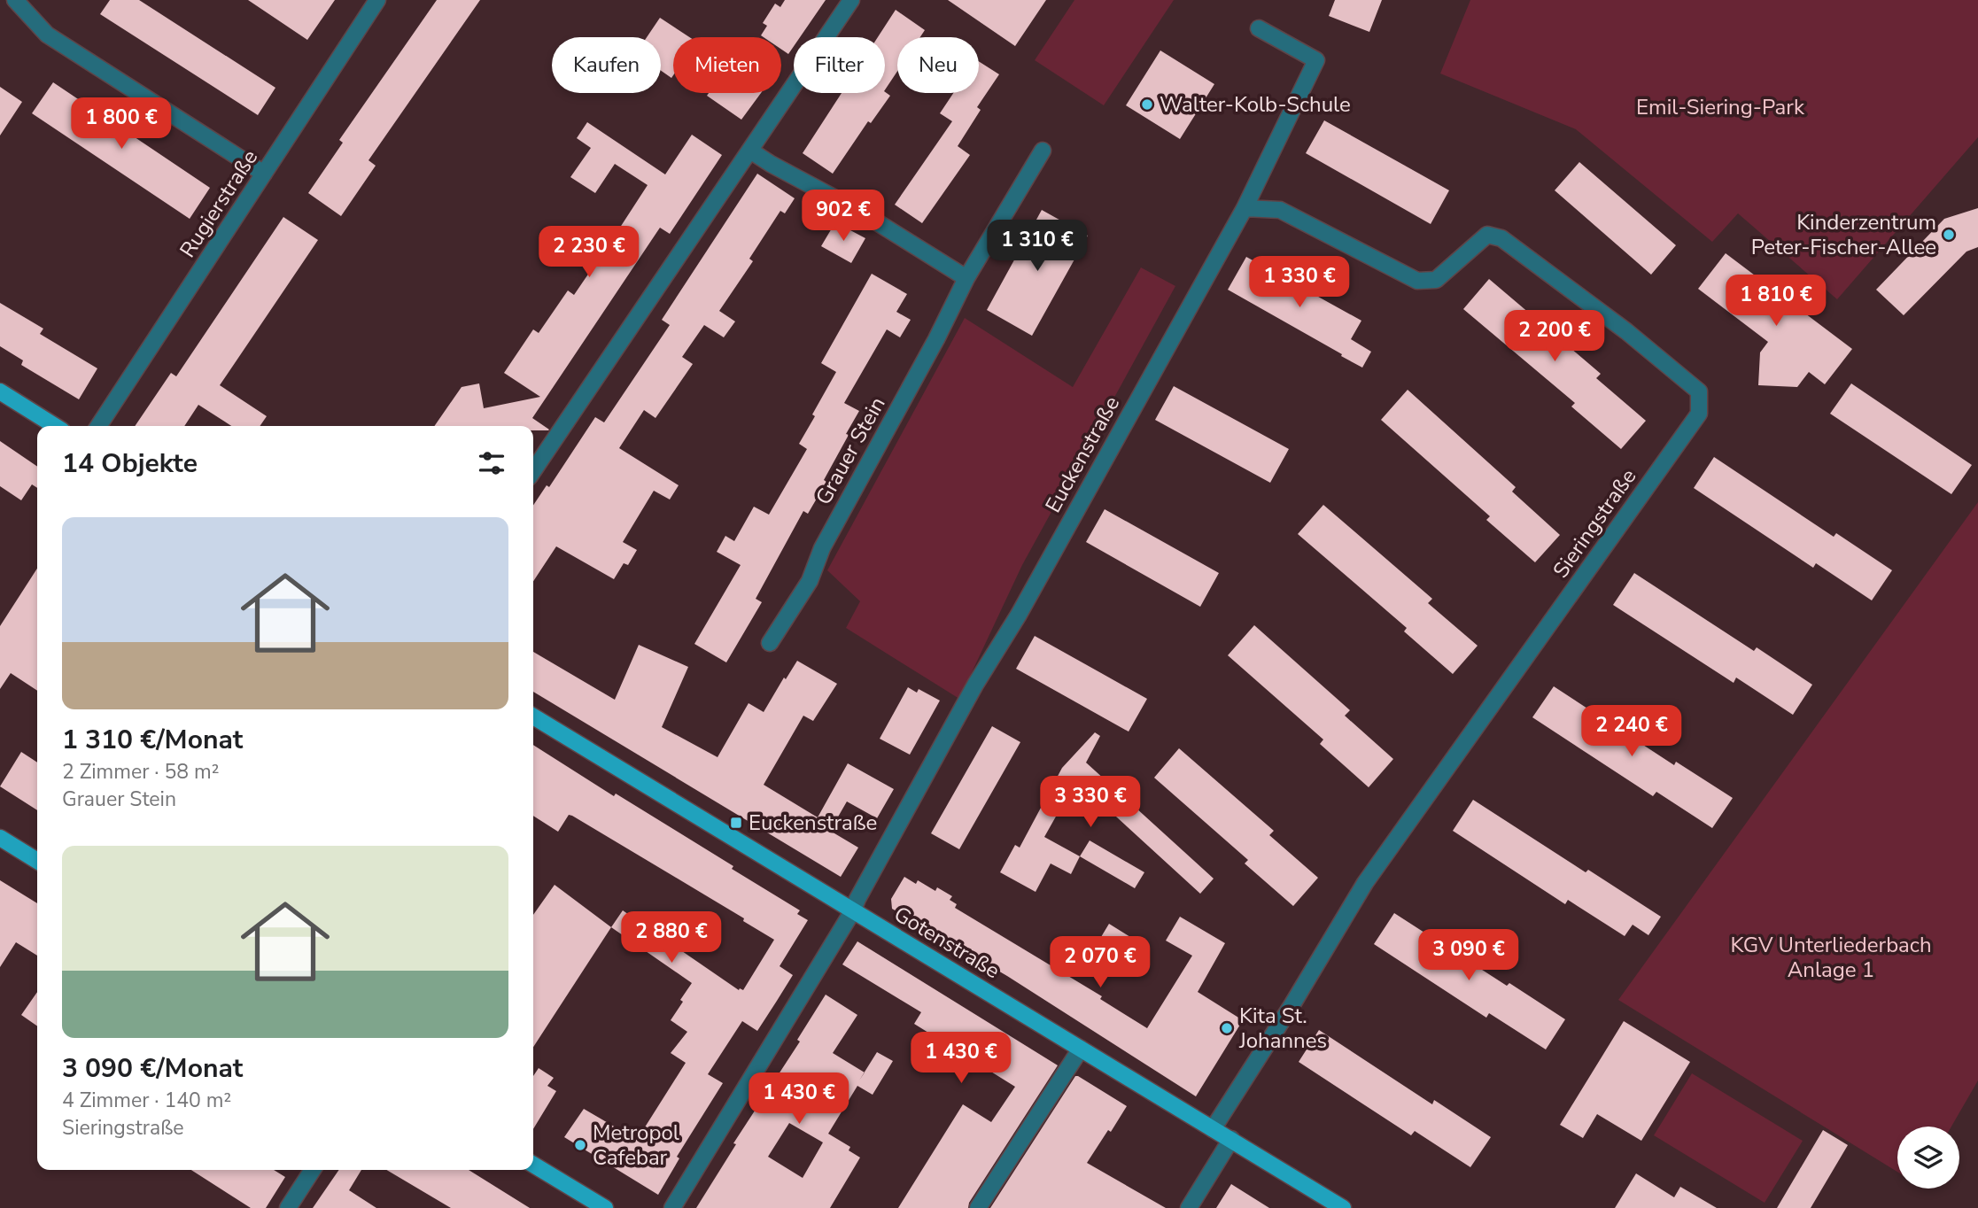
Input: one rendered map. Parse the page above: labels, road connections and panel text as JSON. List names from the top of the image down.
{
  "streets": {
    "main road": ["Gotenstraße"],
    "street": [
      "Rugierstraße",
      "Grauer Stein",
      "Euckenstraße",
      "Sieringstraße"
    ]
  },
  "crossings": [
    ["Euckenstraße", "Sieringstraße"],
    ["Euckenstraße", "Gotenstraße"],
    ["Sieringstraße", "Gotenstraße"]
  ],
  "parks": ["Emil-Siering-Park", "KGV Unterliederbach Anlage 1"],
  "places": {
    "other": [
      "Walter-Kolb-Schule",
      "Kinderzentrum Peter-Fischer-Allee",
      "Kita St. Johannes",
      "Metropol Cafebar"
    ],
    "transit": ["Euckenstraße"]
  },
  "page": {
    "chip": [
      "Kaufen",
      "Mieten",
      "Filter",
      "Neu"
    ],
    "price": [
      "1 800 €",
      "902 €",
      "1 310 €",
      "2 230 €",
      "1 330 €",
      "1 810 €",
      "2 200 €",
      "2 240 €",
      "3 330 €",
      "2 880 €",
      "3 090 €",
      "2 070 €",
      "1 430 €",
      "1 430 €"
    ],
    "heading": "14 Objekte",
    "list": [
      {
        "name": "1 310 €/Monat",
        "note": "2 Zimmer · 58 m² · Grauer Stein"
      },
      {
        "name": "3 090 €/Monat",
        "note": "4 Zimmer · 140 m² · Sieringstraße"
      }
    ]
  }
}
